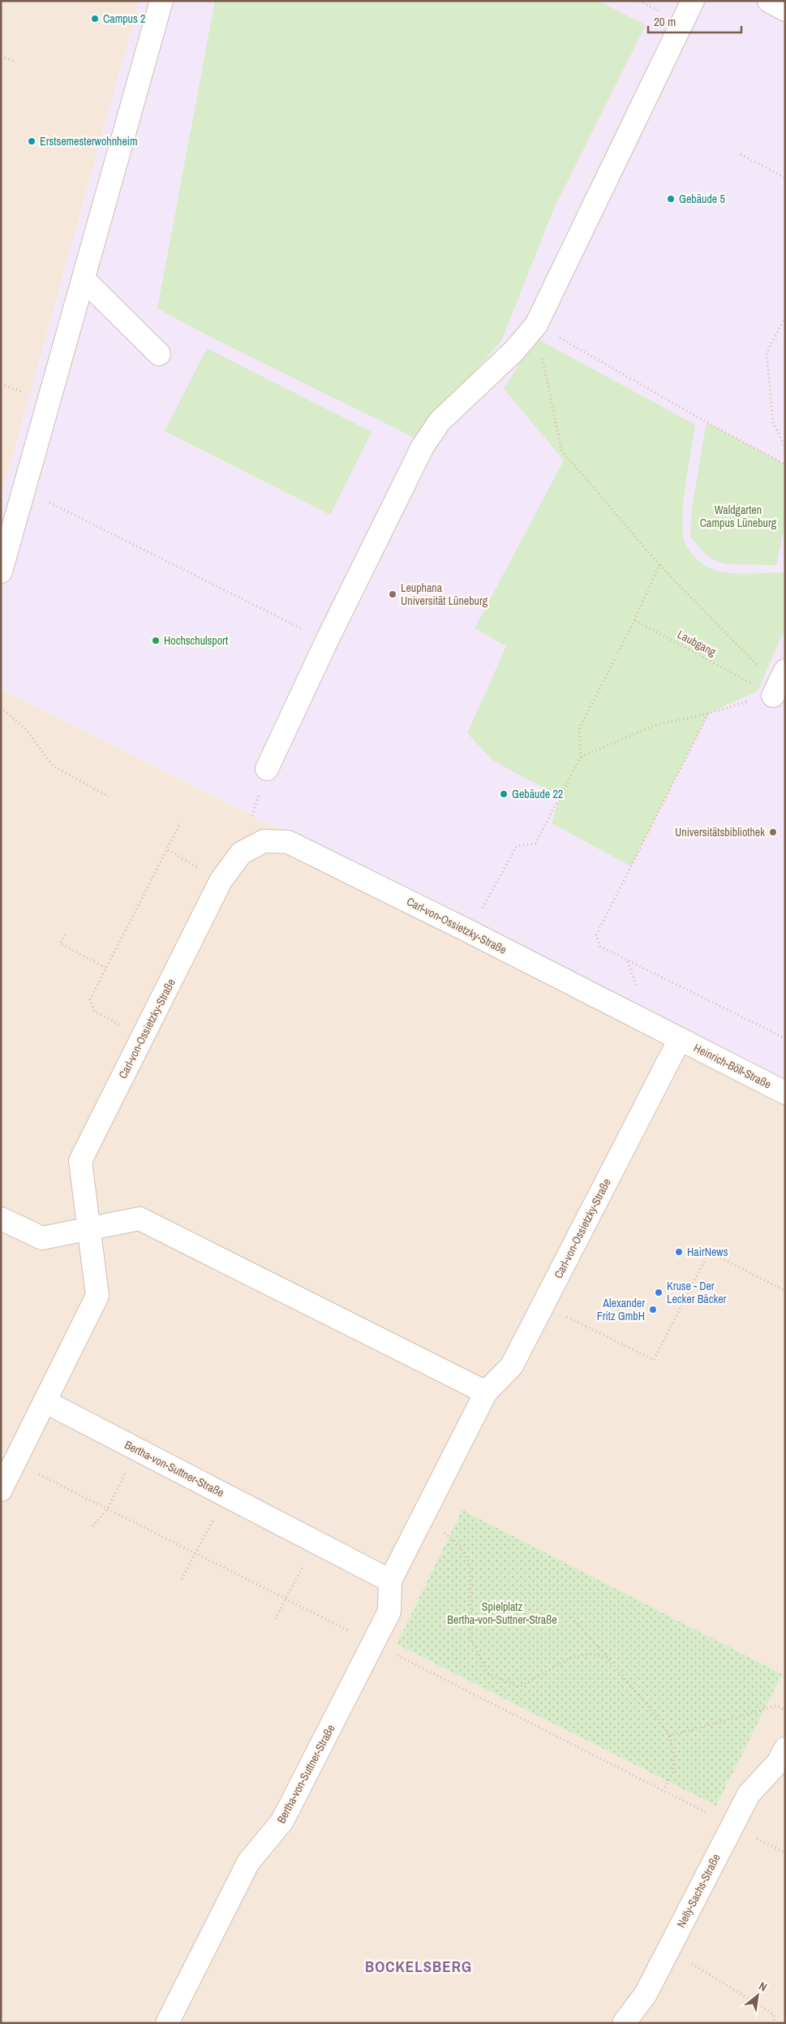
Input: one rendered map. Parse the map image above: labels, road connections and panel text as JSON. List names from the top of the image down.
{
  "streets": {
    "street": [
      "Carl-von-Ossietzky-Straße",
      "Heinrich-Böll-Straße",
      "Bertha-von-Suttner-Straße",
      "Nelly-Sachs-Straße"
    ],
    "path": ["Laubgang"]
  },
  "crossings": [
    ["Carl-von-Ossietzky-Straße", "Heinrich-Böll-Straße"],
    ["Carl-von-Ossietzky-Straße", "Bertha-von-Suttner-Straße"]
  ],
  "districts": ["BOCKELSBERG"],
  "parks": ["Waldgarten Campus Lüneburg", "Spielplatz Bertha-von-Suttner-Straße"],
  "places": [
    "Campus 2",
    "Erstsemesterwohnheim",
    "Gebäude 5",
    "Leuphana Universität Lüneburg",
    "Hochschulsport",
    "Gebäude 22",
    "Universitätsbibliothek",
    "HairNews",
    "Kruse - Der Lecker Bäcker",
    "Alexander Fritz GmbH"
  ],
  "scale_bar": "20 m",
  "north": "top right"
}
